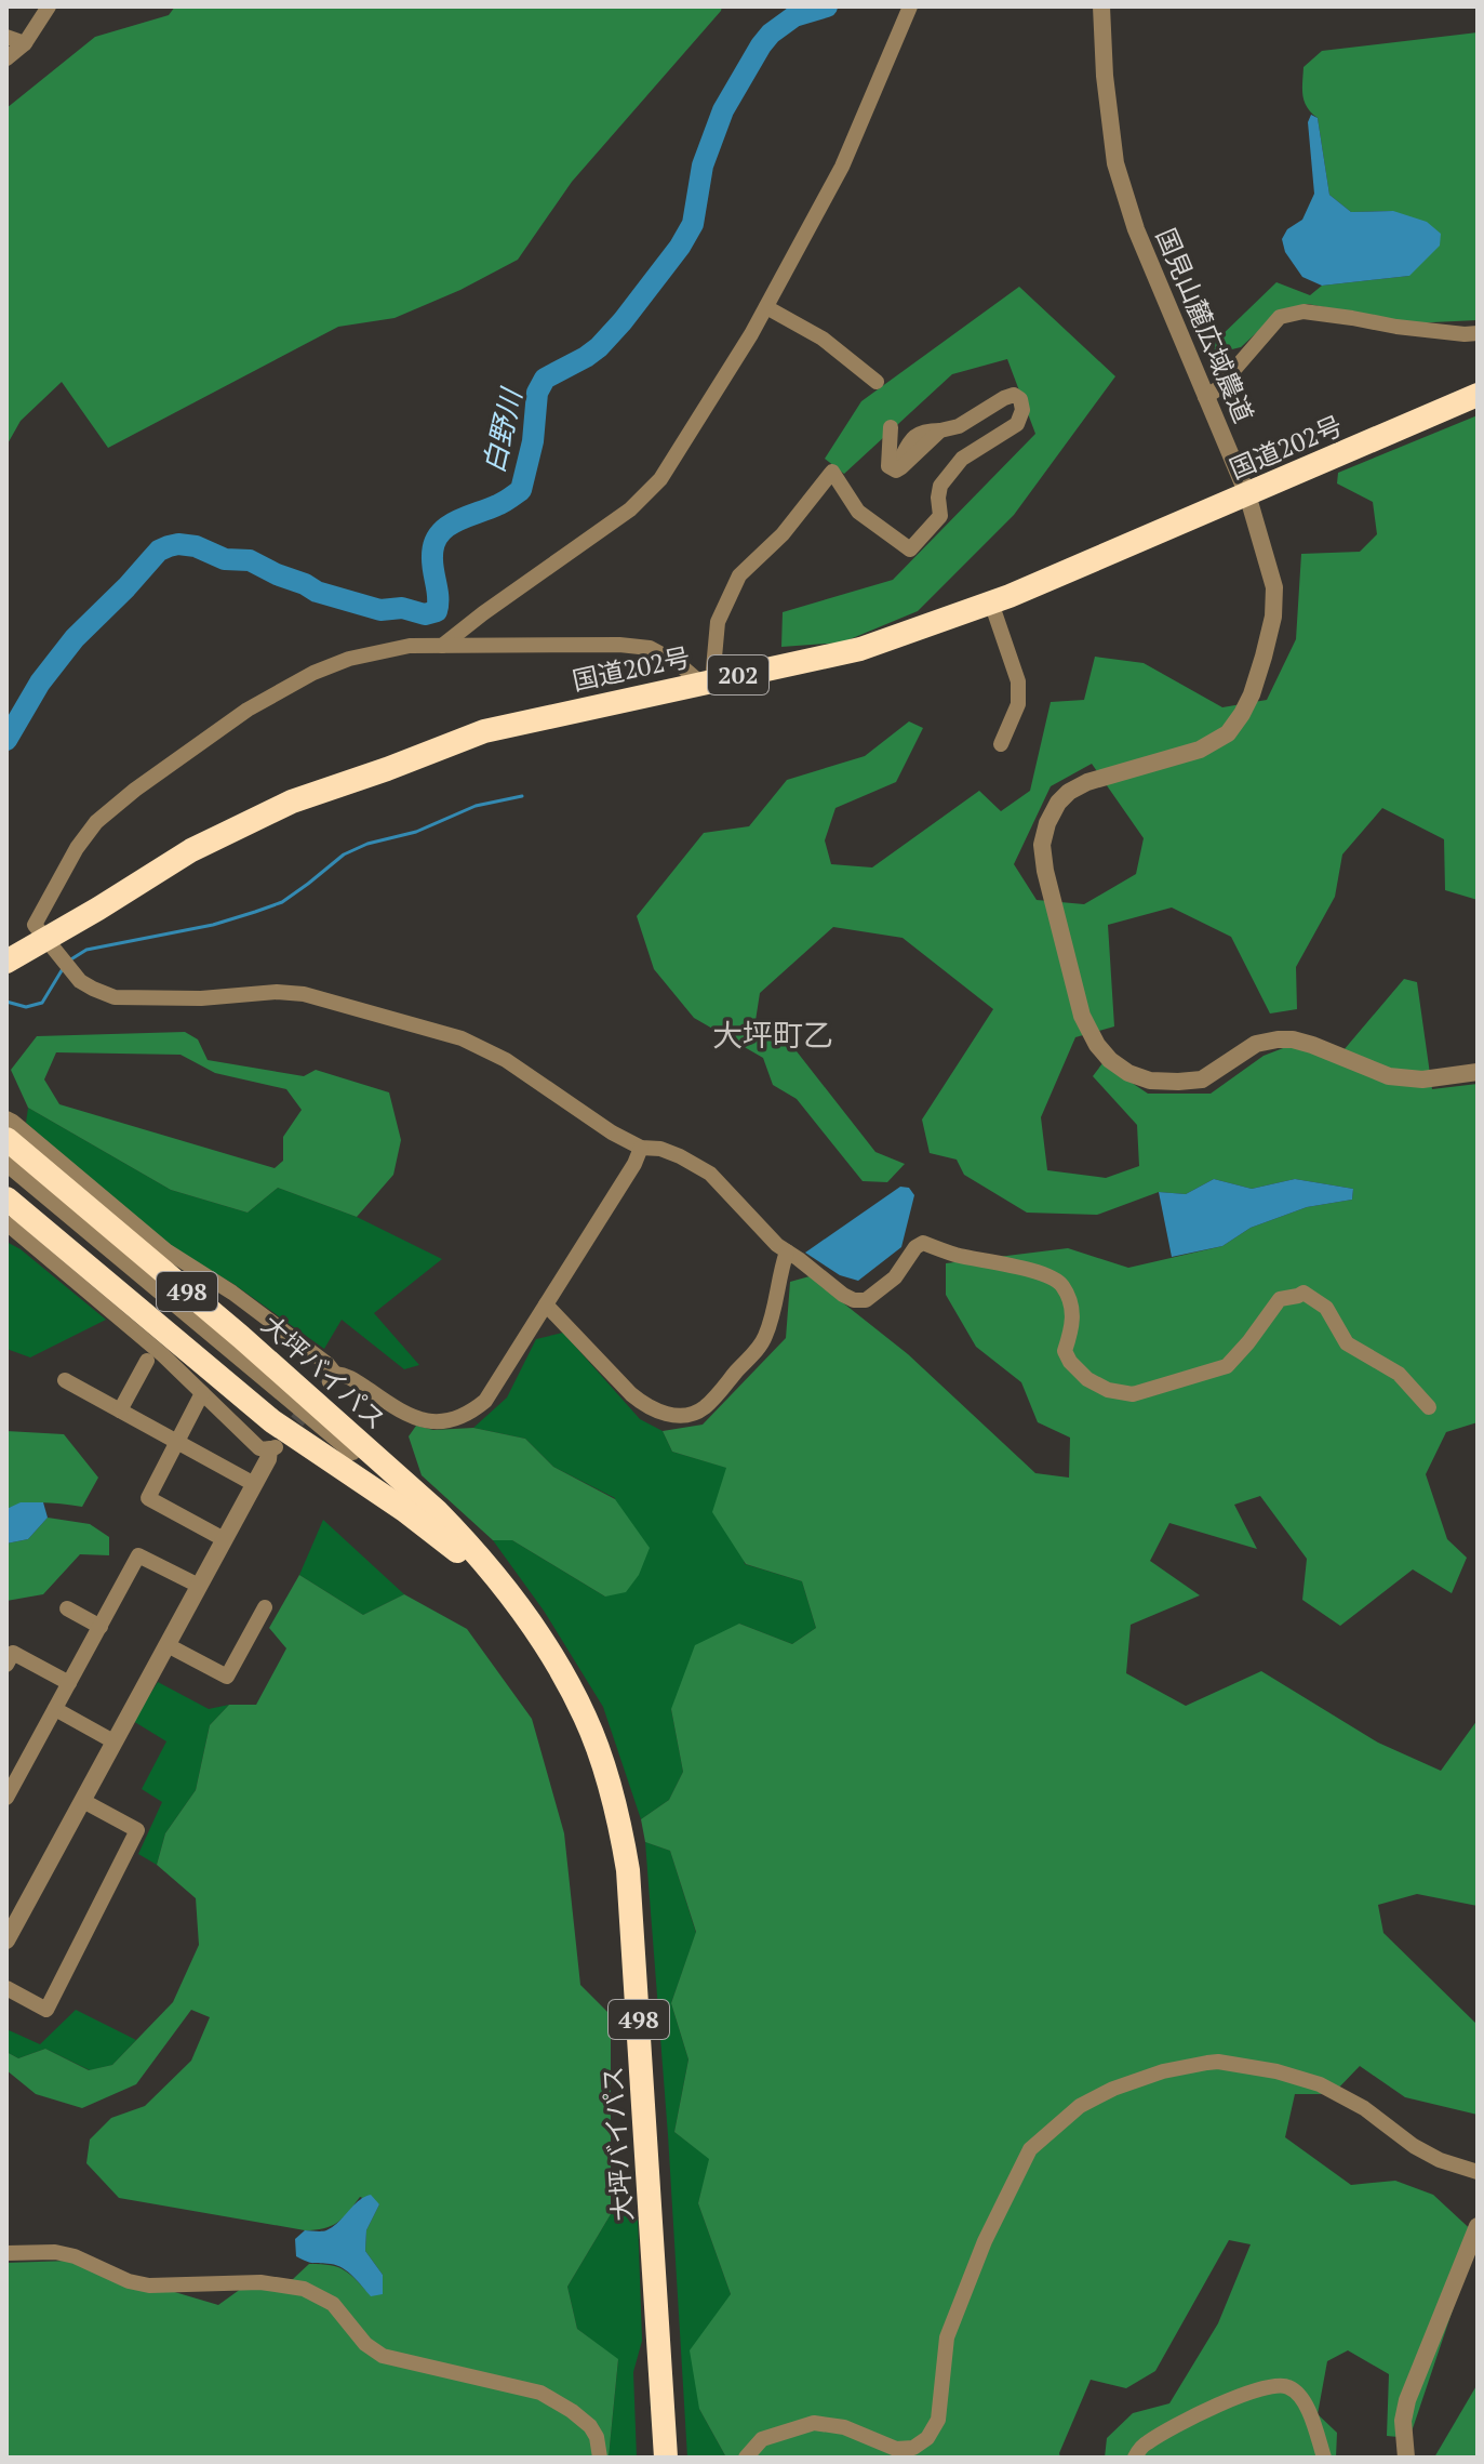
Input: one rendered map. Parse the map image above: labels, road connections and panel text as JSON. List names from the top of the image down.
{
  "streets": {
    "highway": [
      "国道202号",
      "202",
      "498",
      "大坪バイパス"
    ],
    "street": ["国見山麓広域農道"]
  },
  "crossings": [
    ["国見山麓広域農道", "国道202号"]
  ],
  "districts": ["大坪町乙"],
  "water": ["白野川"]
}
